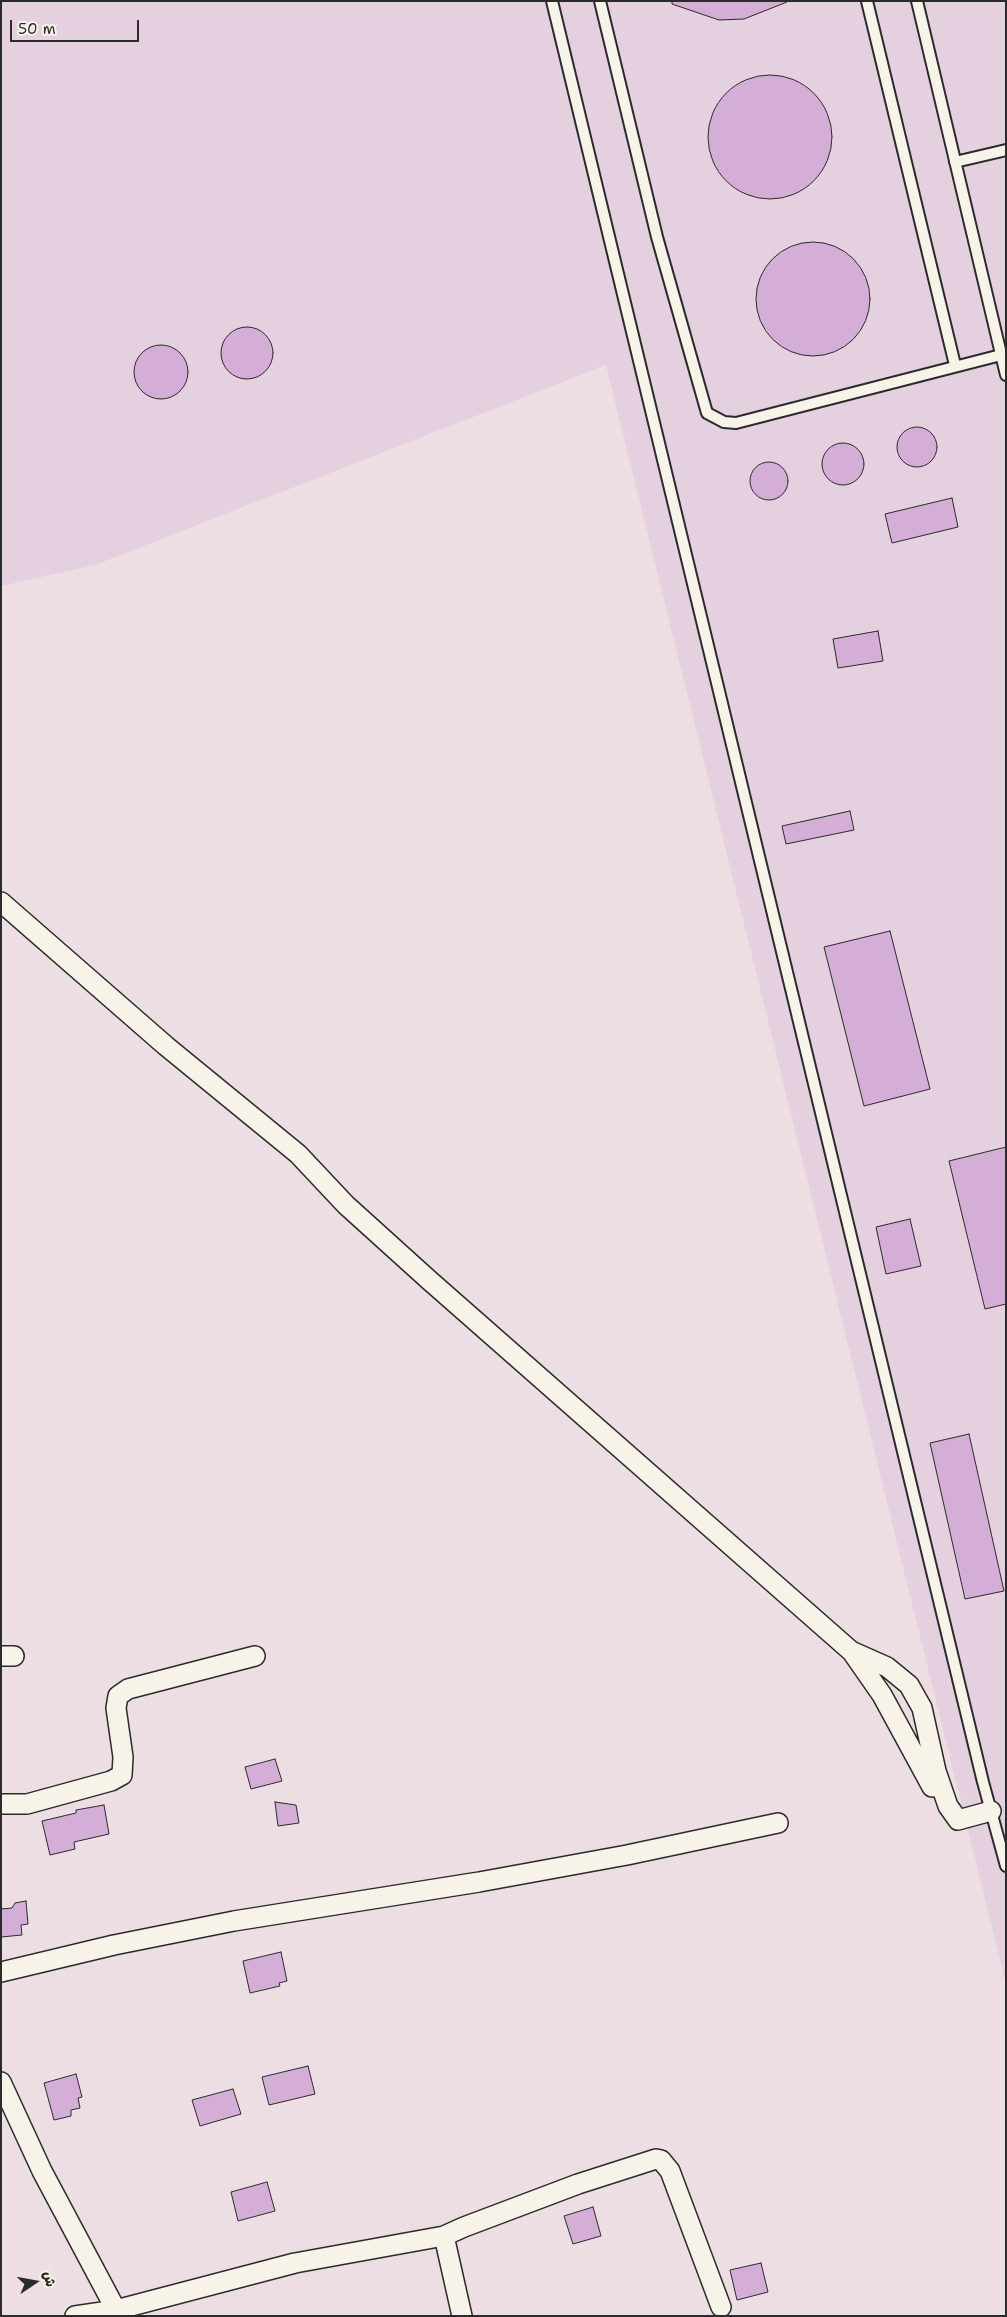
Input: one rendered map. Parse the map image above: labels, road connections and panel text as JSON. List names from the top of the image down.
{
  "scale_bar": "50 m",
  "north": "right"
}
